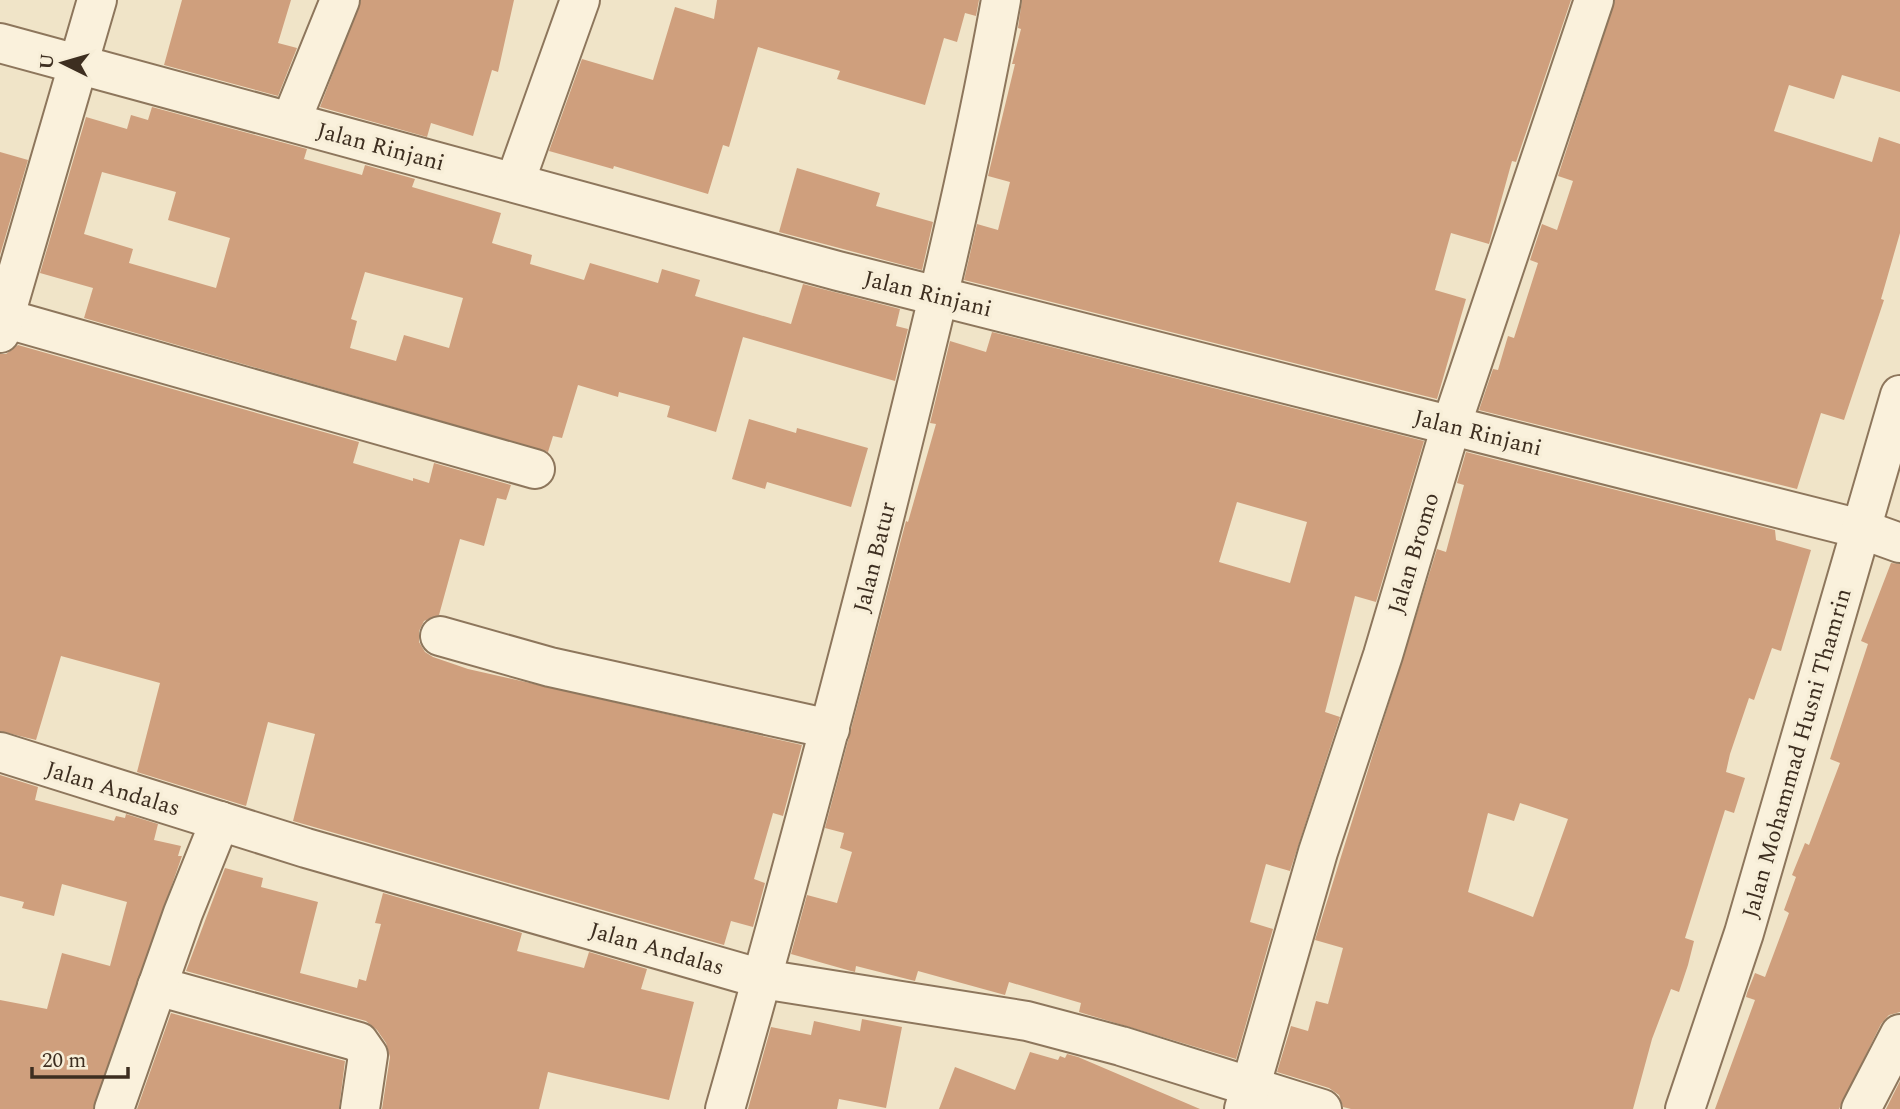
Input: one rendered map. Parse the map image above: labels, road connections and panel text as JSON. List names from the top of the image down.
{
  "streets": {
    "street": [
      "Jalan Rinjani",
      "Jalan Bromo",
      "Jalan Batur",
      "Jalan Mohammad Husni Thamrin",
      "Jalan Andalas"
    ]
  },
  "crossings": [
    ["Jalan Rinjani", "Jalan Bromo"],
    ["Jalan Rinjani", "Jalan Batur"],
    ["Jalan Rinjani", "Jalan Mohammad Husni Thamrin"],
    ["Jalan Bromo", "Jalan Andalas"],
    ["Jalan Batur", "Jalan Andalas"]
  ],
  "scale_bar": "20 m",
  "north": "left"
}
